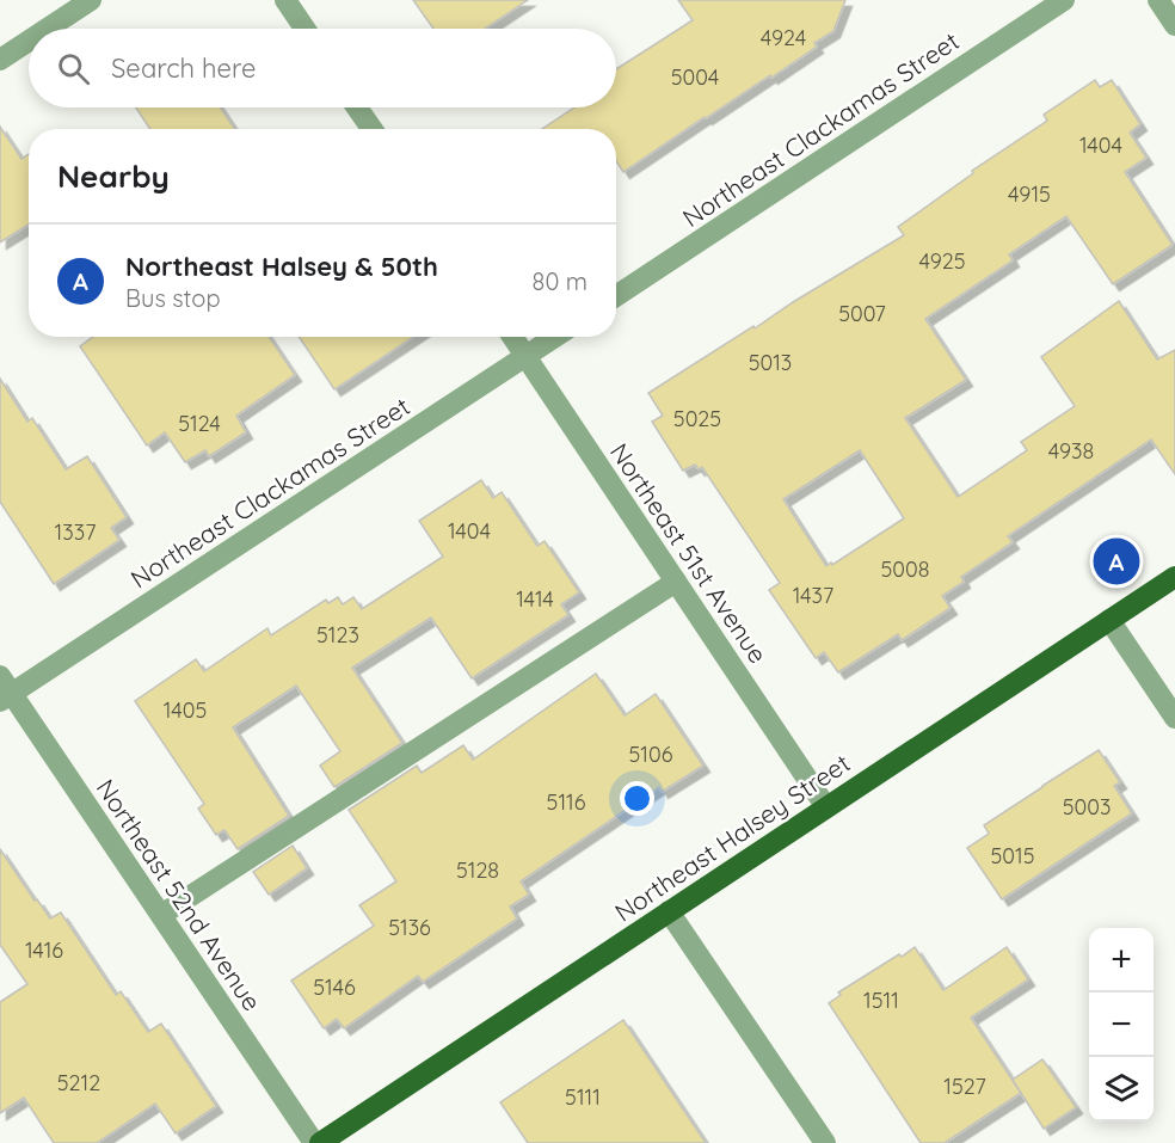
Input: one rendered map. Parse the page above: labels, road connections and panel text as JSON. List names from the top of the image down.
{
  "streets": {
    "main road": ["Northeast Halsey Street"],
    "street": ["Northeast Clackamas Street", "Northeast 51st Avenue", "Northeast 52nd Avenue"]
  },
  "crossings": [
    ["Northeast Clackamas Street", "Northeast 51st Avenue"],
    ["Northeast Clackamas Street", "Northeast 52nd Avenue"],
    ["Northeast 51st Avenue", "Northeast Halsey Street"]
  ],
  "house_numbers": [
    "4924",
    "5004",
    "1404",
    "4915",
    "4925",
    "5007",
    "5013",
    "5025",
    "5124",
    "4938",
    "1404",
    "1337",
    "5008",
    "1437",
    "1414",
    "5123",
    "1405",
    "5106",
    "5116",
    "5003",
    "5015",
    "5128",
    "5136",
    "1416",
    "5146",
    "1511",
    "5212",
    "1527",
    "5111"
  ],
  "page": {
    "search": "Search here",
    "heading": "Nearby",
    "list": [
      {
        "mark": "A",
        "name": "Northeast Halsey & 50th",
        "note": "Bus stop",
        "value": "80 m"
      }
    ],
    "pins": "A",
    "map_buttons": ["+", "−"]
  }
}
